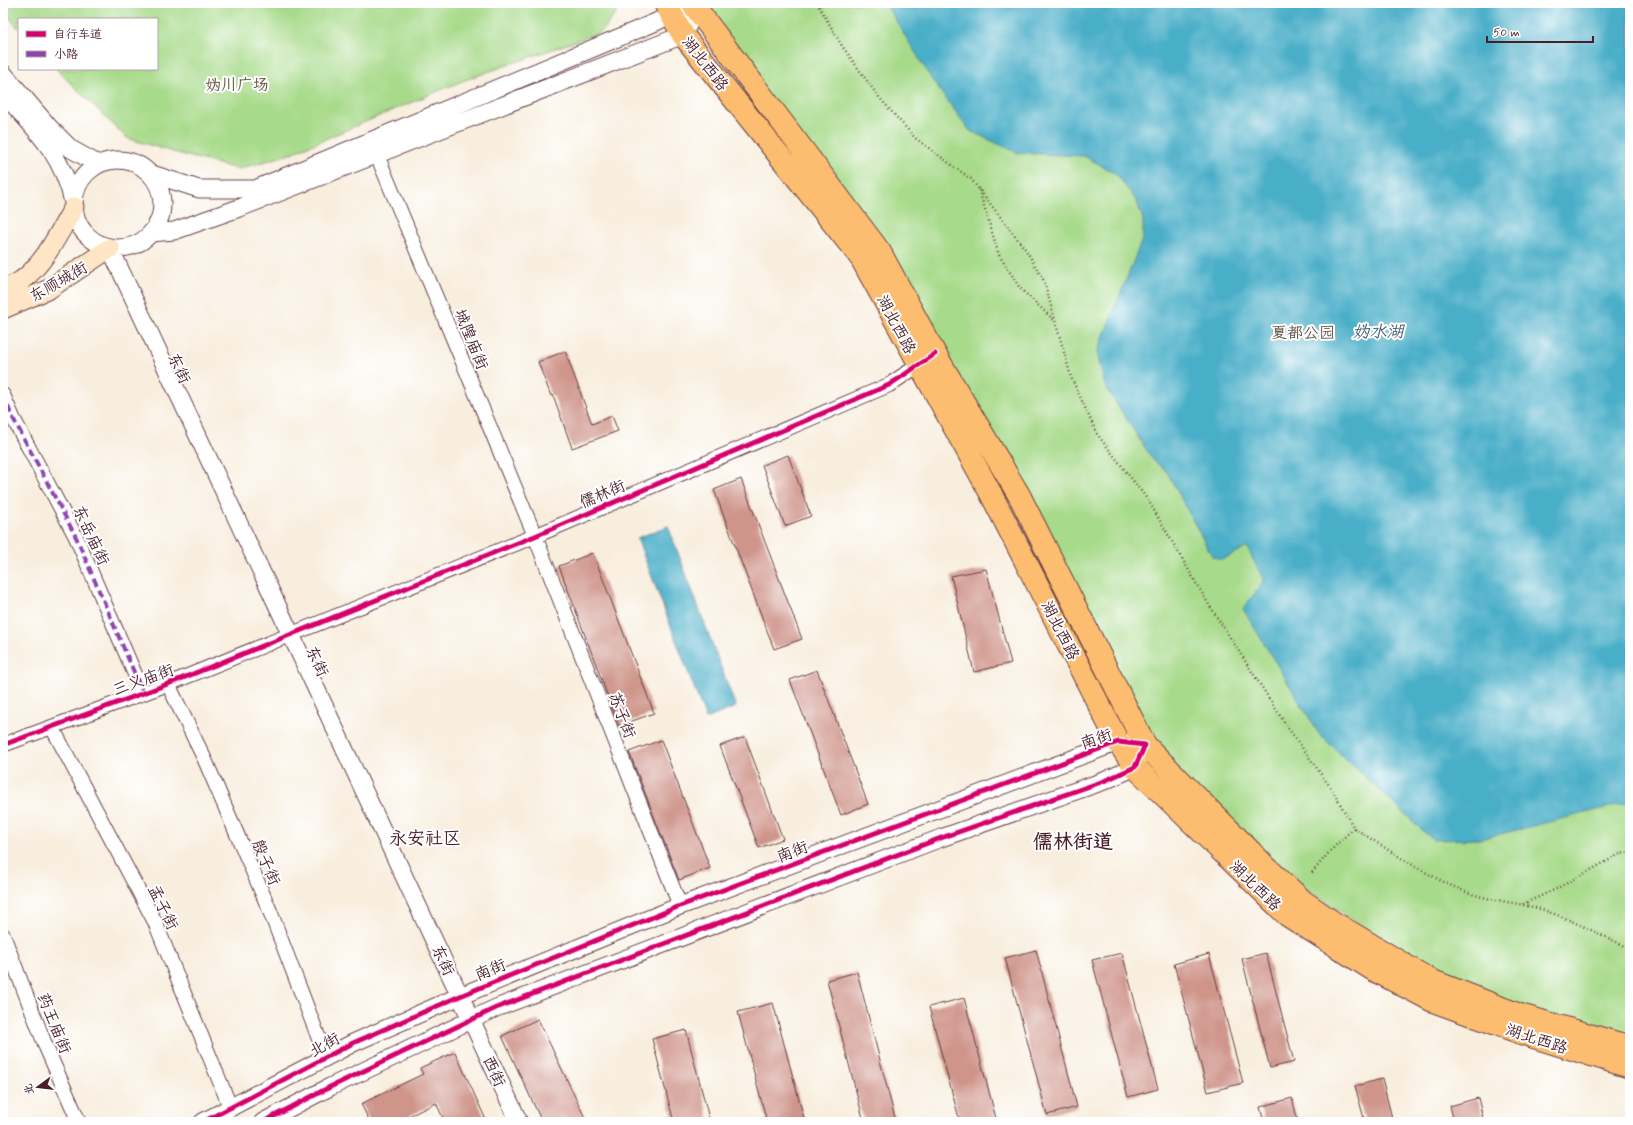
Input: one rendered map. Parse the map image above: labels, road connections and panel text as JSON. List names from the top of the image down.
{
  "streets": {
    "main road": ["湖北西路", "东顺城街"],
    "street": [
      "城隍庙街",
      "东街",
      "儒林街",
      "东岳庙街",
      "三义庙街",
      "苏子街",
      "南街",
      "殷子街",
      "孟子街",
      "药王庙街",
      "北街",
      "西街"
    ]
  },
  "crossings": [
    ["湖北西路", "儒林街"],
    ["湖北西路", "南街"],
    ["东顺城街", "东街"],
    ["城隍庙街", "儒林街"],
    ["城隍庙街", "苏子街"],
    ["东街", "儒林街"],
    ["东街", "三义庙街"],
    ["东街", "南街"],
    ["东街", "北街"],
    ["东街", "西街"],
    ["儒林街", "三义庙街"],
    ["儒林街", "苏子街"],
    ["东岳庙街", "三义庙街"],
    ["三义庙街", "殷子街"],
    ["三义庙街", "孟子街"],
    ["苏子街", "南街"],
    ["南街", "北街"],
    ["殷子街", "北街"],
    ["孟子街", "北街"]
  ],
  "districts": ["永安社区", "儒林街道"],
  "water": ["妫水湖"],
  "parks": ["妫川广场", "夏都公园"],
  "legend": ["自行车道", "小路"],
  "scale_bar": "50 m",
  "north": "left"
}
